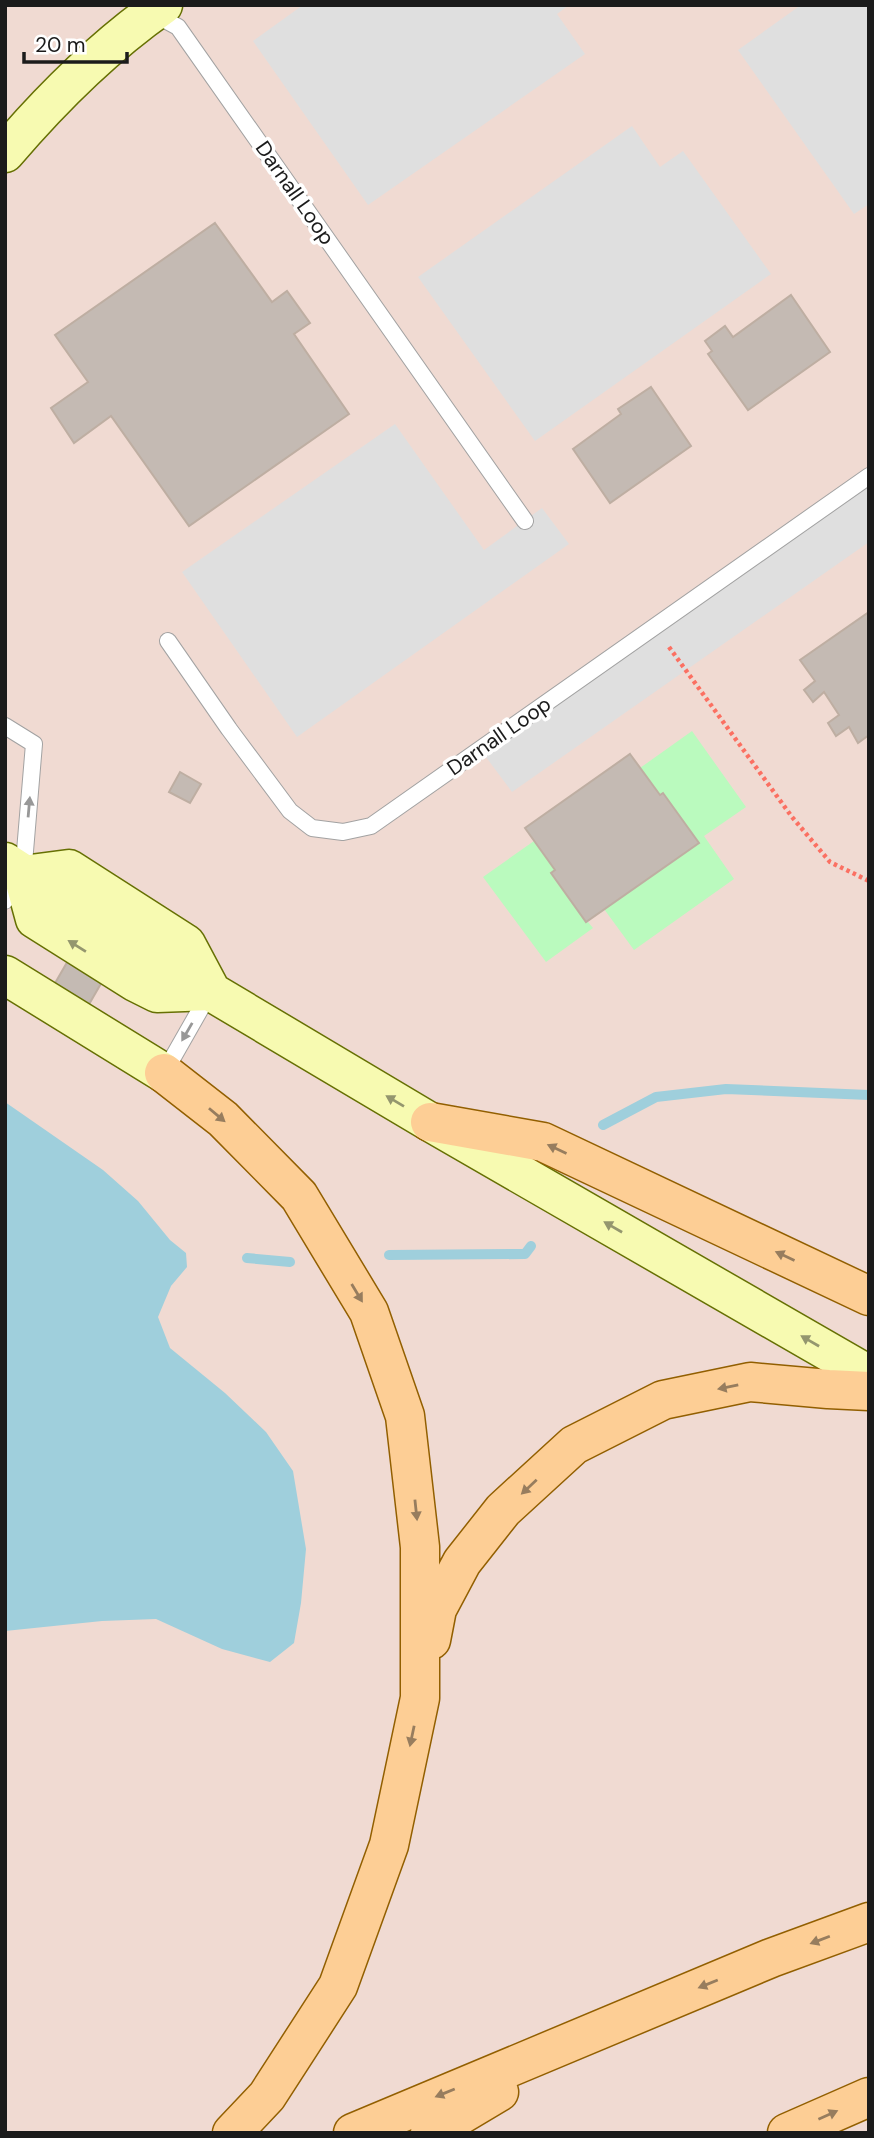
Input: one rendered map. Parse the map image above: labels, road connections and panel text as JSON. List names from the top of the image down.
{
  "streets": {
    "lane": ["Darnall Loop"]
  },
  "scale_bar": "20 m"
}
